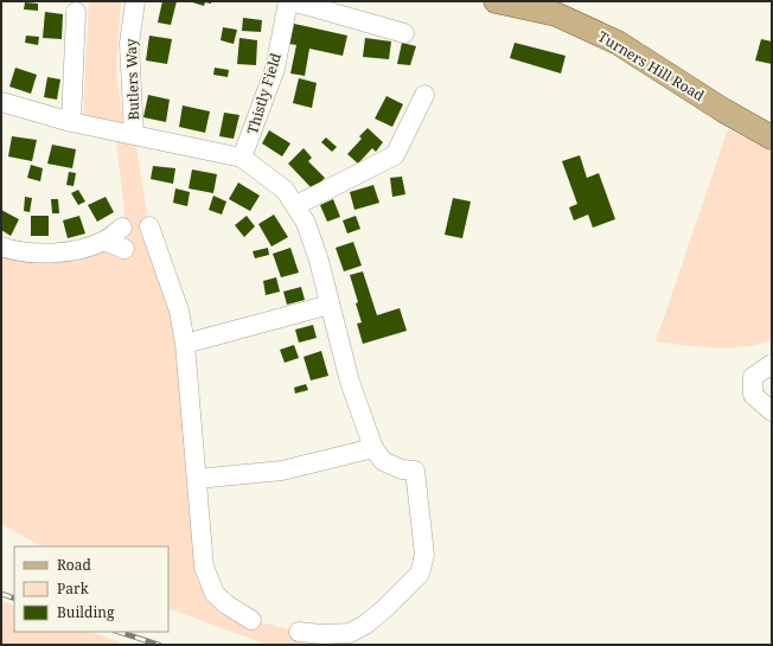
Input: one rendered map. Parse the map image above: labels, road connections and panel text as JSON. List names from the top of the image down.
{
  "streets": {
    "main road": ["Turners Hill Road"],
    "street": ["Butlers Way", "Thistly Field"]
  },
  "legend": ["Road", "Park", "Building"]
}
